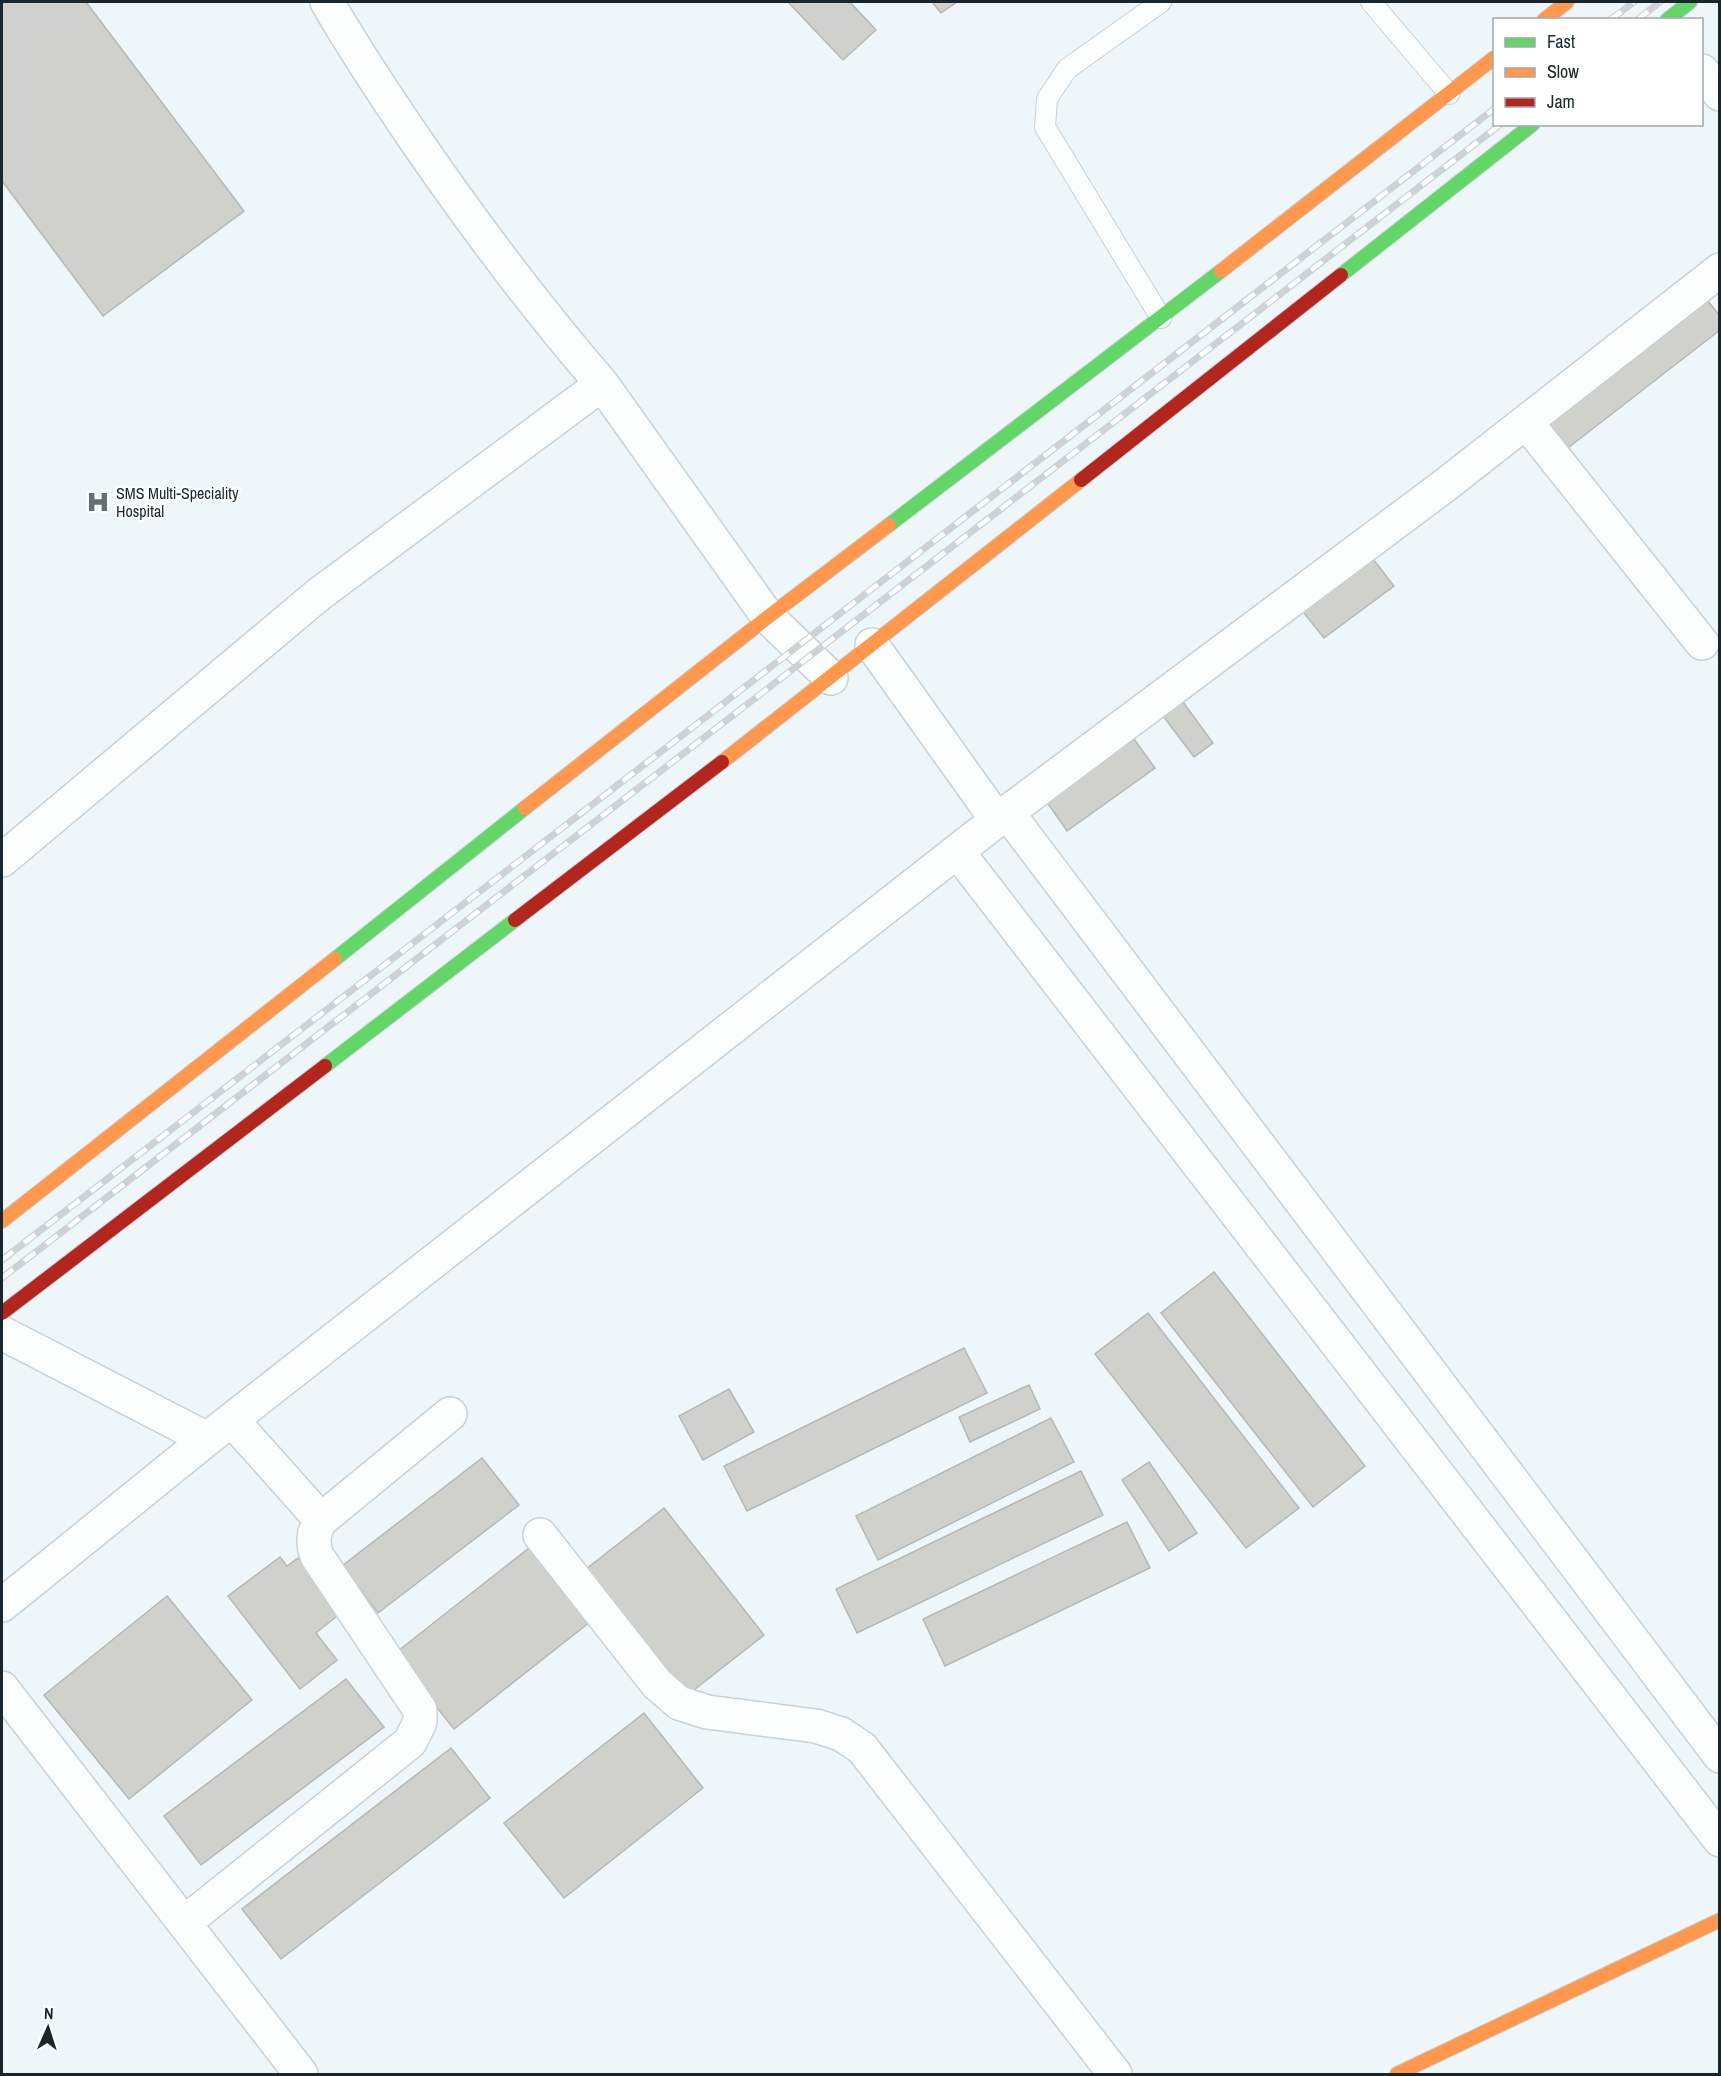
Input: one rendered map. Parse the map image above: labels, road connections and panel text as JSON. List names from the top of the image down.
{
  "places": {
    "hospital": ["SMS Multi-Speciality Hospital"]
  },
  "legend": ["Fast", "Slow", "Jam"],
  "north": "top"
}
